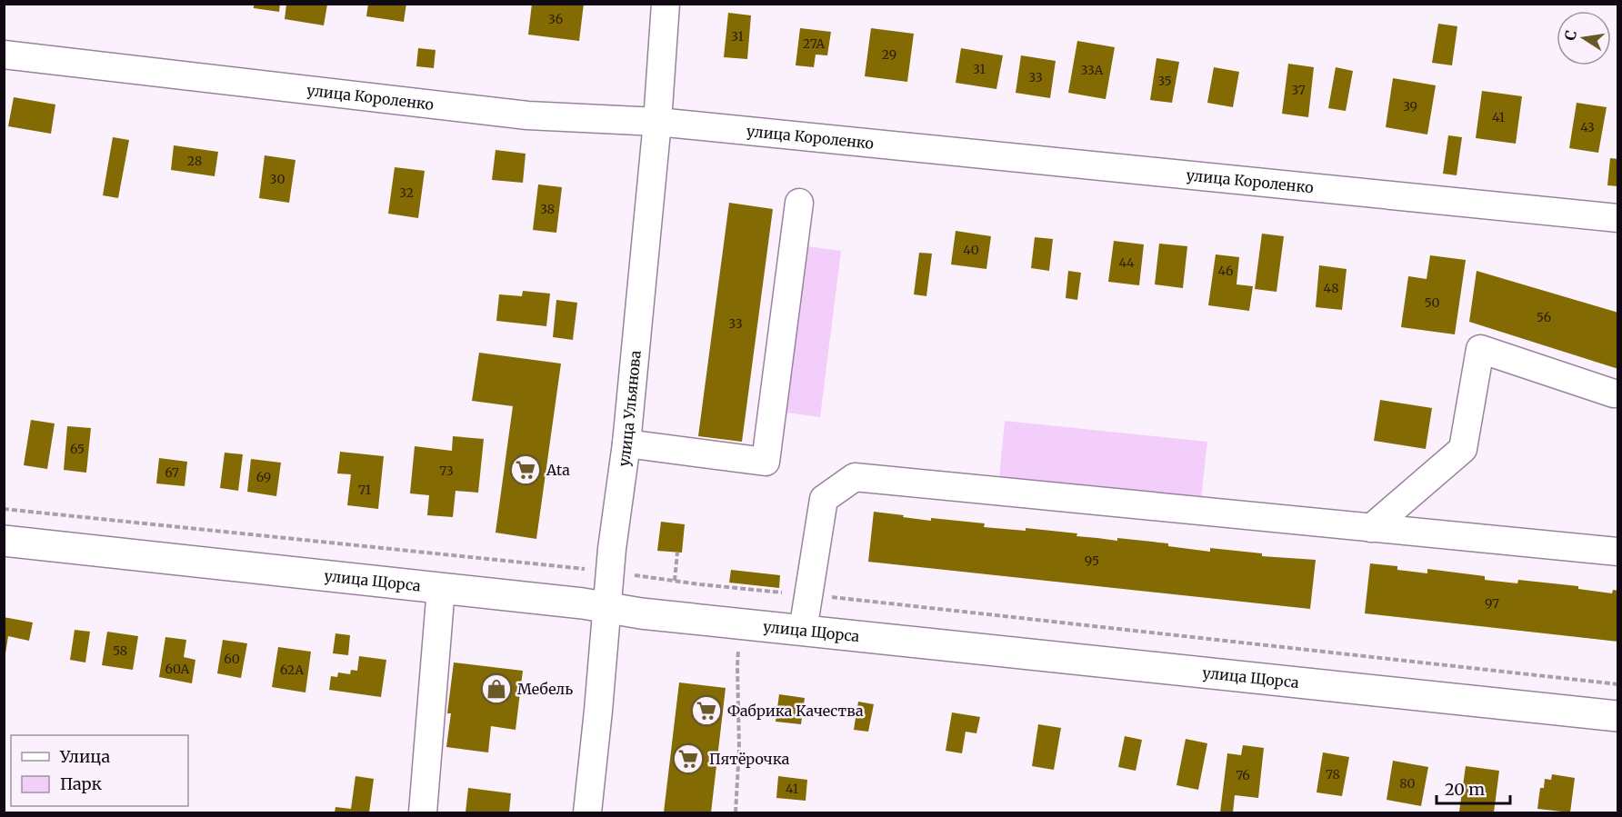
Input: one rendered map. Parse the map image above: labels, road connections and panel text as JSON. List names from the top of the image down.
{
  "streets": {
    "main road": ["улица Щорса"],
    "street": ["улица Короленко", "улица Ульянова"]
  },
  "crossings": [
    ["улица Короленко", "улица Ульянова"],
    ["улица Ульянова", "улица Щорса"]
  ],
  "places": {
    "supermarket": ["Ata", "Фабрика Качества", "Пятёрочка"],
    "shop": ["Мебель"]
  },
  "house_numbers": [
    "36",
    "31",
    "27А",
    "29",
    "31",
    "33А",
    "33",
    "35",
    "37",
    "39",
    "41",
    "43",
    "28",
    "30",
    "32",
    "38",
    "40",
    "44",
    "46",
    "48",
    "50",
    "56",
    "33",
    "65",
    "73",
    "67",
    "69",
    "71",
    "95",
    "97",
    "58",
    "60",
    "60А",
    "62А",
    "78",
    "76",
    "80",
    "41"
  ],
  "legend": ["Улица", "Парк"],
  "scale_bar": "20 m",
  "north": "left"
}
